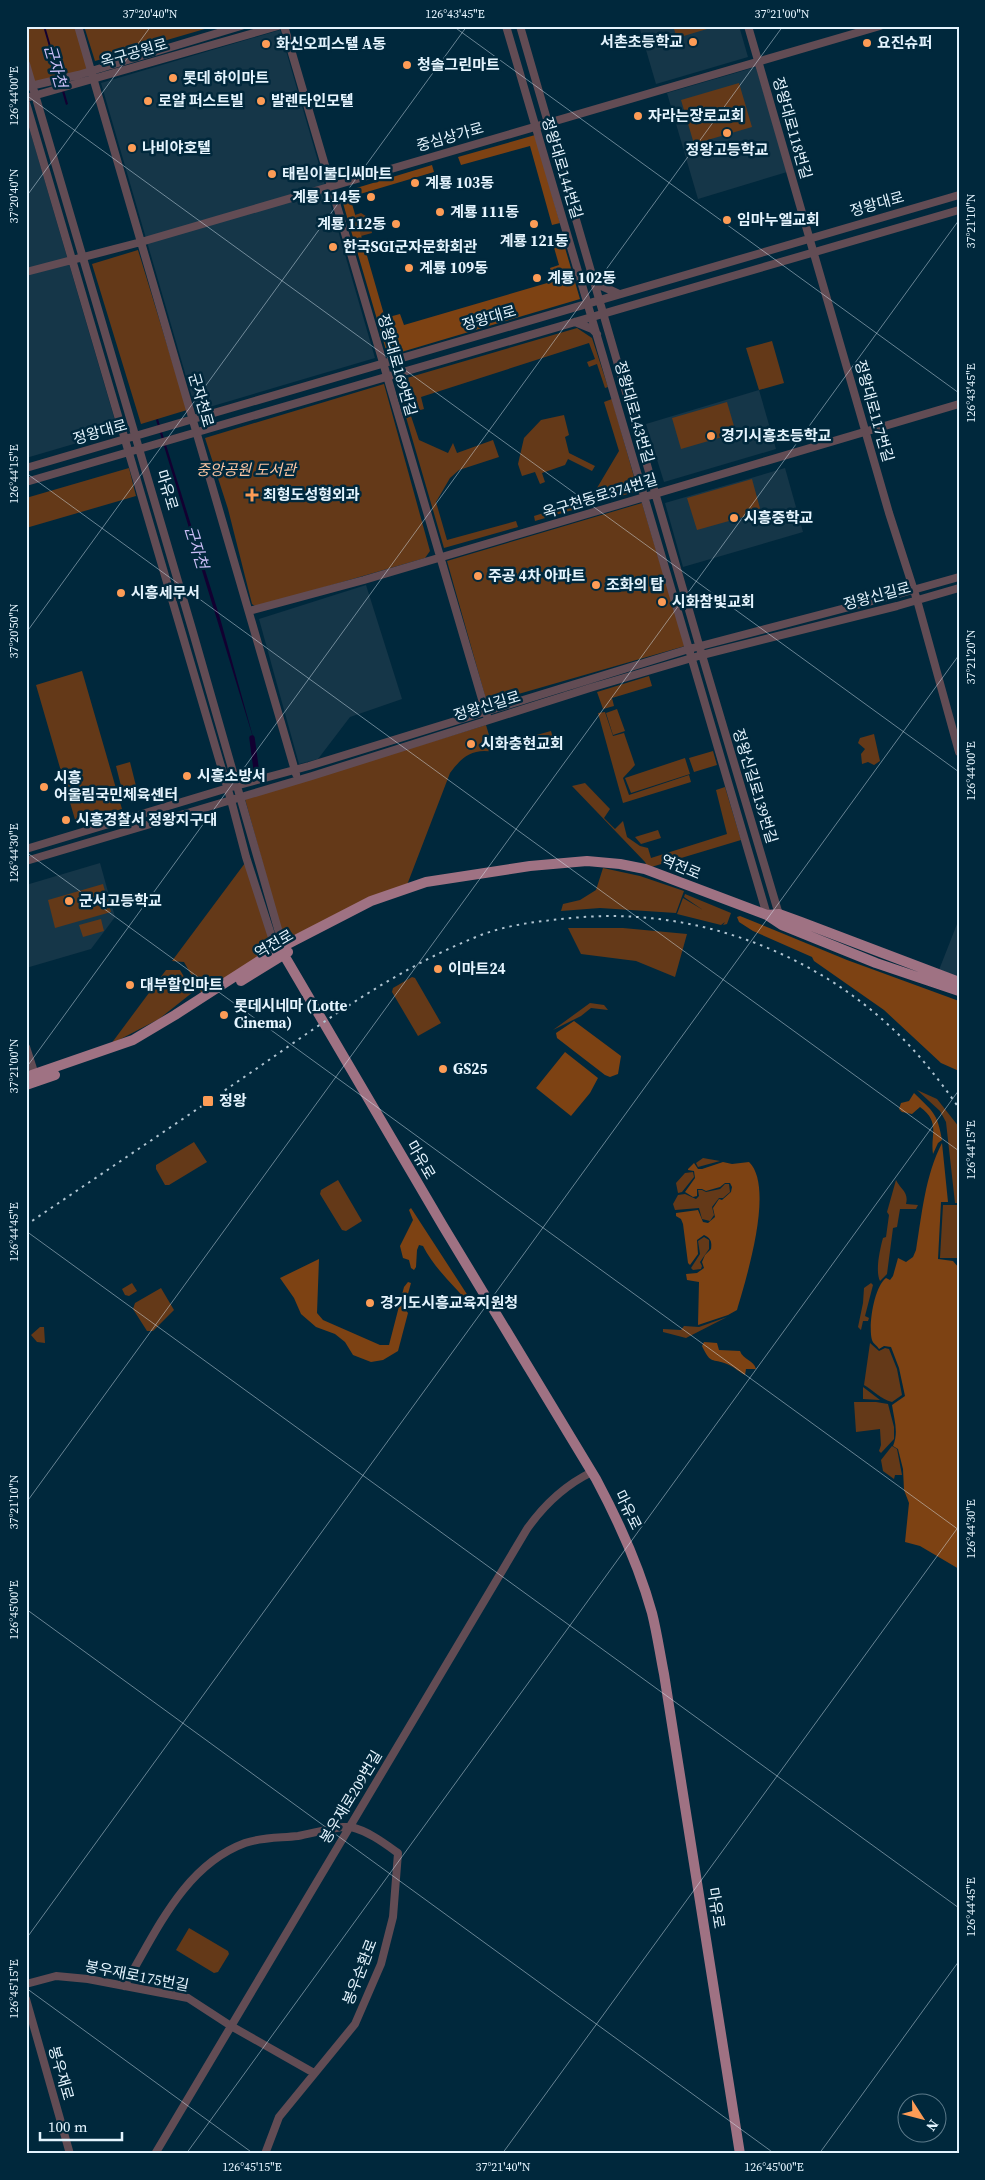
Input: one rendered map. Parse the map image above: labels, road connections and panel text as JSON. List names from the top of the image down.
{
  "streets": {
    "main road": ["마유로", "역전로"],
    "street": [
      "옥구공원로",
      "정왕대로118번길",
      "중심상가로",
      "정왕대로144번길",
      "정왕대로",
      "정왕대로169번길",
      "군자천로",
      "정왕대로117번길",
      "정왕대로143번길",
      "옥구천동로374번길",
      "정왕신길로",
      "정왕신길로139번길",
      "봉우재로209번길",
      "봉우순환로",
      "봉우재로175번길",
      "봉우재로"
    ]
  },
  "crossings": [
    ["옥구공원로", "군자천로"],
    ["옥구공원로", "마유로"],
    ["정왕대로118번길", "중심상가로"],
    ["정왕대로118번길", "정왕대로"],
    ["정왕대로118번길", "정왕대로117번길"],
    ["중심상가로", "정왕대로144번길"],
    ["중심상가로", "정왕대로169번길"],
    ["중심상가로", "군자천로"],
    ["중심상가로", "마유로"],
    ["정왕대로144번길", "정왕대로"],
    ["정왕대로144번길", "정왕대로143번길"],
    ["정왕대로", "정왕대로169번길"],
    ["정왕대로", "군자천로"],
    ["정왕대로", "정왕대로117번길"],
    ["정왕대로", "정왕대로143번길"],
    ["정왕대로", "마유로"],
    ["정왕대로169번길", "옥구천동로374번길"],
    ["정왕대로169번길", "정왕신길로"],
    ["군자천로", "옥구천동로374번길"],
    ["군자천로", "정왕신길로"],
    ["정왕대로117번길", "옥구천동로374번길"],
    ["정왕대로117번길", "정왕신길로"],
    ["정왕대로143번길", "옥구천동로374번길"],
    ["정왕대로143번길", "정왕신길로"],
    ["정왕대로143번길", "정왕신길로139번길"],
    ["마유로", "정왕신길로"],
    ["마유로", "역전로"],
    ["마유로", "봉우재로209번길"],
    ["정왕신길로", "정왕신길로139번길"],
    ["정왕신길로139번길", "역전로"],
    ["봉우재로209번길", "봉우순환로"],
    ["봉우재로209번길", "봉우재로175번길"],
    ["봉우순환로", "봉우재로175번길"]
  ],
  "water": ["군자천"],
  "parks": ["중앙공원 도서관"],
  "places": {
    "other": [
      "서촌초등학교",
      "요진슈퍼",
      "화신오피스텔 A동",
      "청솔그린마트",
      "롯데 하이마트",
      "로얄 퍼스트빌",
      "발렌타인모텔",
      "자라는장로교회",
      "정왕고등학교",
      "나비야호텔",
      "태림이불디씨마트",
      "계룡 103동",
      "계룡 114동",
      "계룡 111동",
      "임마누엘교회",
      "계룡 112동",
      "계룡 121동",
      "한국SGI군자문화회관",
      "계룡 109동",
      "계룡 102동",
      "경기시흥초등학교",
      "시흥중학교",
      "주공 4차 아파트",
      "조화의 탑",
      "시흥세무서",
      "시화참빛교회",
      "시화충현교회",
      "시흥소방서",
      "시흥 어울림국민체육센터",
      "시흥경찰서 정왕지구대",
      "군서고등학교",
      "이마트24",
      "대부할인마트",
      "롯데시네마 (Lotte Cinema)",
      "GS25",
      "경기도시흥교육지원청"
    ],
    "health": ["최형도성형외과"],
    "transit": ["정왕"]
  },
  "scale_bar": "100 m",
  "north": "bottom right",
  "coordinates": [
    "37°20'40\"N",
    "126°43'45\"E",
    "37°21'00\"N",
    "126°44'00\"E",
    "37°21'10\"N",
    "126°44'15\"E",
    "37°20'50\"N",
    "37°21'20\"N",
    "126°44'30\"E",
    "126°44'45\"E",
    "126°45'00\"E",
    "126°45'15\"E",
    "37°21'40\"N"
  ]
}
